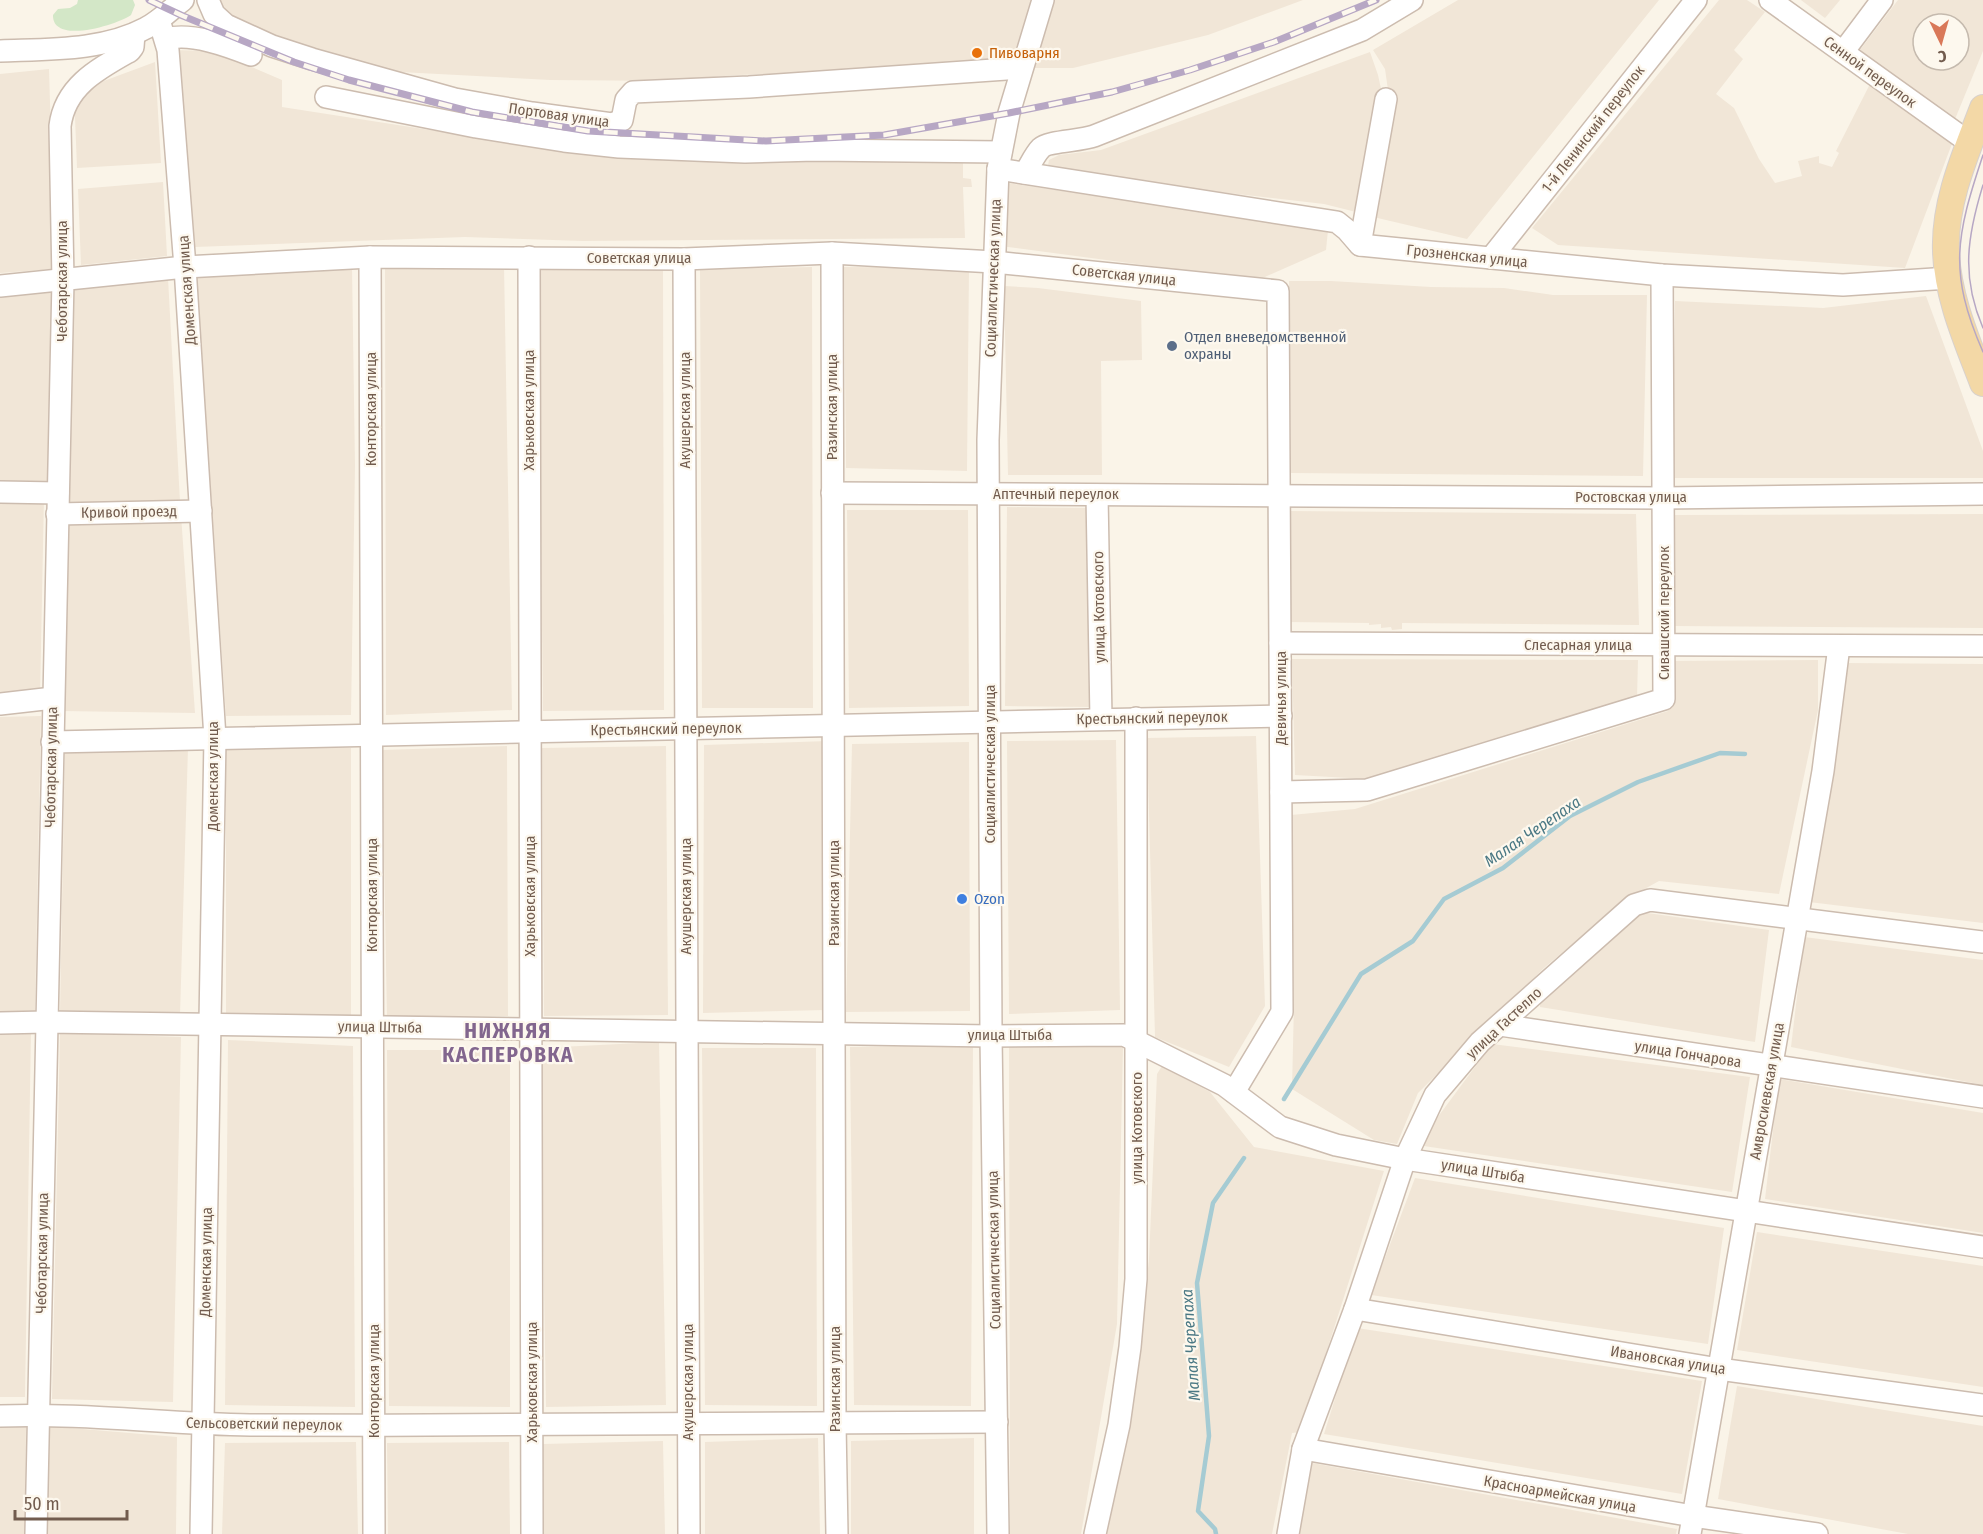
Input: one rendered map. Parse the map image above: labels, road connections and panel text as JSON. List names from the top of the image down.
{
  "streets": {
    "street": [
      "Сенной переулок",
      "Портовая улица",
      "1-й Ленинский переулок",
      "Грозненская улица",
      "Советская улица",
      "Социалистическая улица",
      "Чеботарская улица",
      "Доменская улица",
      "Разинская улица",
      "Конторская улица",
      "Харьковская улица",
      "Акушерская улица",
      "Аптечный переулок",
      "Ростовская улица",
      "Кривой проезд",
      "улица Котовского",
      "Сивашский переулок",
      "Слесарная улица",
      "Девичья улица",
      "Крестьянский переулок",
      "улица Гастелло",
      "улица Штыба",
      "улица Гончарова",
      "Амвросиевская улица",
      "Ивановская улица",
      "Сельсоветский переулок",
      "Красноармейская улица"
    ]
  },
  "crossings": [
    ["Портовая улица", "Социалистическая улица"],
    ["1-й Ленинский переулок", "Грозненская улица"],
    ["Грозненская улица", "Сивашский переулок"],
    ["Советская улица", "Социалистическая улица"],
    ["Советская улица", "Чеботарская улица"],
    ["Советская улица", "Доменская улица"],
    ["Советская улица", "Разинская улица"],
    ["Советская улица", "Конторская улица"],
    ["Советская улица", "Харьковская улица"],
    ["Советская улица", "Акушерская улица"],
    ["Советская улица", "Девичья улица"],
    ["Социалистическая улица", "Аптечный переулок"],
    ["Социалистическая улица", "Крестьянский переулок"],
    ["Социалистическая улица", "улица Штыба"],
    ["Социалистическая улица", "Сельсоветский переулок"],
    ["Чеботарская улица", "Кривой проезд"],
    ["Чеботарская улица", "Крестьянский переулок"],
    ["Чеботарская улица", "улица Штыба"],
    ["Чеботарская улица", "Сельсоветский переулок"],
    ["Доменская улица", "Кривой проезд"],
    ["Доменская улица", "Крестьянский переулок"],
    ["Доменская улица", "улица Штыба"],
    ["Доменская улица", "Сельсоветский переулок"],
    ["Разинская улица", "Аптечный переулок"],
    ["Разинская улица", "Крестьянский переулок"],
    ["Разинская улица", "улица Штыба"],
    ["Разинская улица", "Сельсоветский переулок"],
    ["Конторская улица", "Крестьянский переулок"],
    ["Конторская улица", "улица Штыба"],
    ["Конторская улица", "Сельсоветский переулок"],
    ["Харьковская улица", "Крестьянский переулок"],
    ["Харьковская улица", "улица Штыба"],
    ["Харьковская улица", "Сельсоветский переулок"],
    ["Акушерская улица", "Крестьянский переулок"],
    ["Акушерская улица", "улица Штыба"],
    ["Акушерская улица", "Сельсоветский переулок"],
    ["Аптечный переулок", "Ростовская улица"],
    ["Аптечный переулок", "улица Котовского"],
    ["Аптечный переулок", "Девичья улица"],
    ["Ростовская улица", "Сивашский переулок"],
    ["Ростовская улица", "Девичья улица"],
    ["улица Котовского", "Крестьянский переулок"],
    ["улица Котовского", "улица Штыба"],
    ["Сивашский переулок", "Слесарная улица"],
    ["Сивашский переулок", "Девичья улица"],
    ["Слесарная улица", "Девичья улица"],
    ["Слесарная улица", "Амвросиевская улица"],
    ["Девичья улица", "Крестьянский переулок"],
    ["Девичья улица", "улица Штыба"],
    ["улица Гастелло", "улица Штыба"],
    ["улица Гастелло", "улица Гончарова"],
    ["улица Гастелло", "Амвросиевская улица"],
    ["улица Гастелло", "Ивановская улица"],
    ["улица Гастелло", "Красноармейская улица"],
    ["улица Штыба", "Амвросиевская улица"],
    ["улица Гончарова", "Амвросиевская улица"],
    ["Амвросиевская улица", "Ивановская улица"],
    ["Амвросиевская улица", "Красноармейская улица"]
  ],
  "districts": ["НИЖНЯЯ КАСПЕРОВКА"],
  "water": ["Малая Черепаха"],
  "places": ["Пивоварня", "Отдел вневедомственной охраны", "Ozon"],
  "scale_bar": "50 m",
  "north": "bottom"
}
